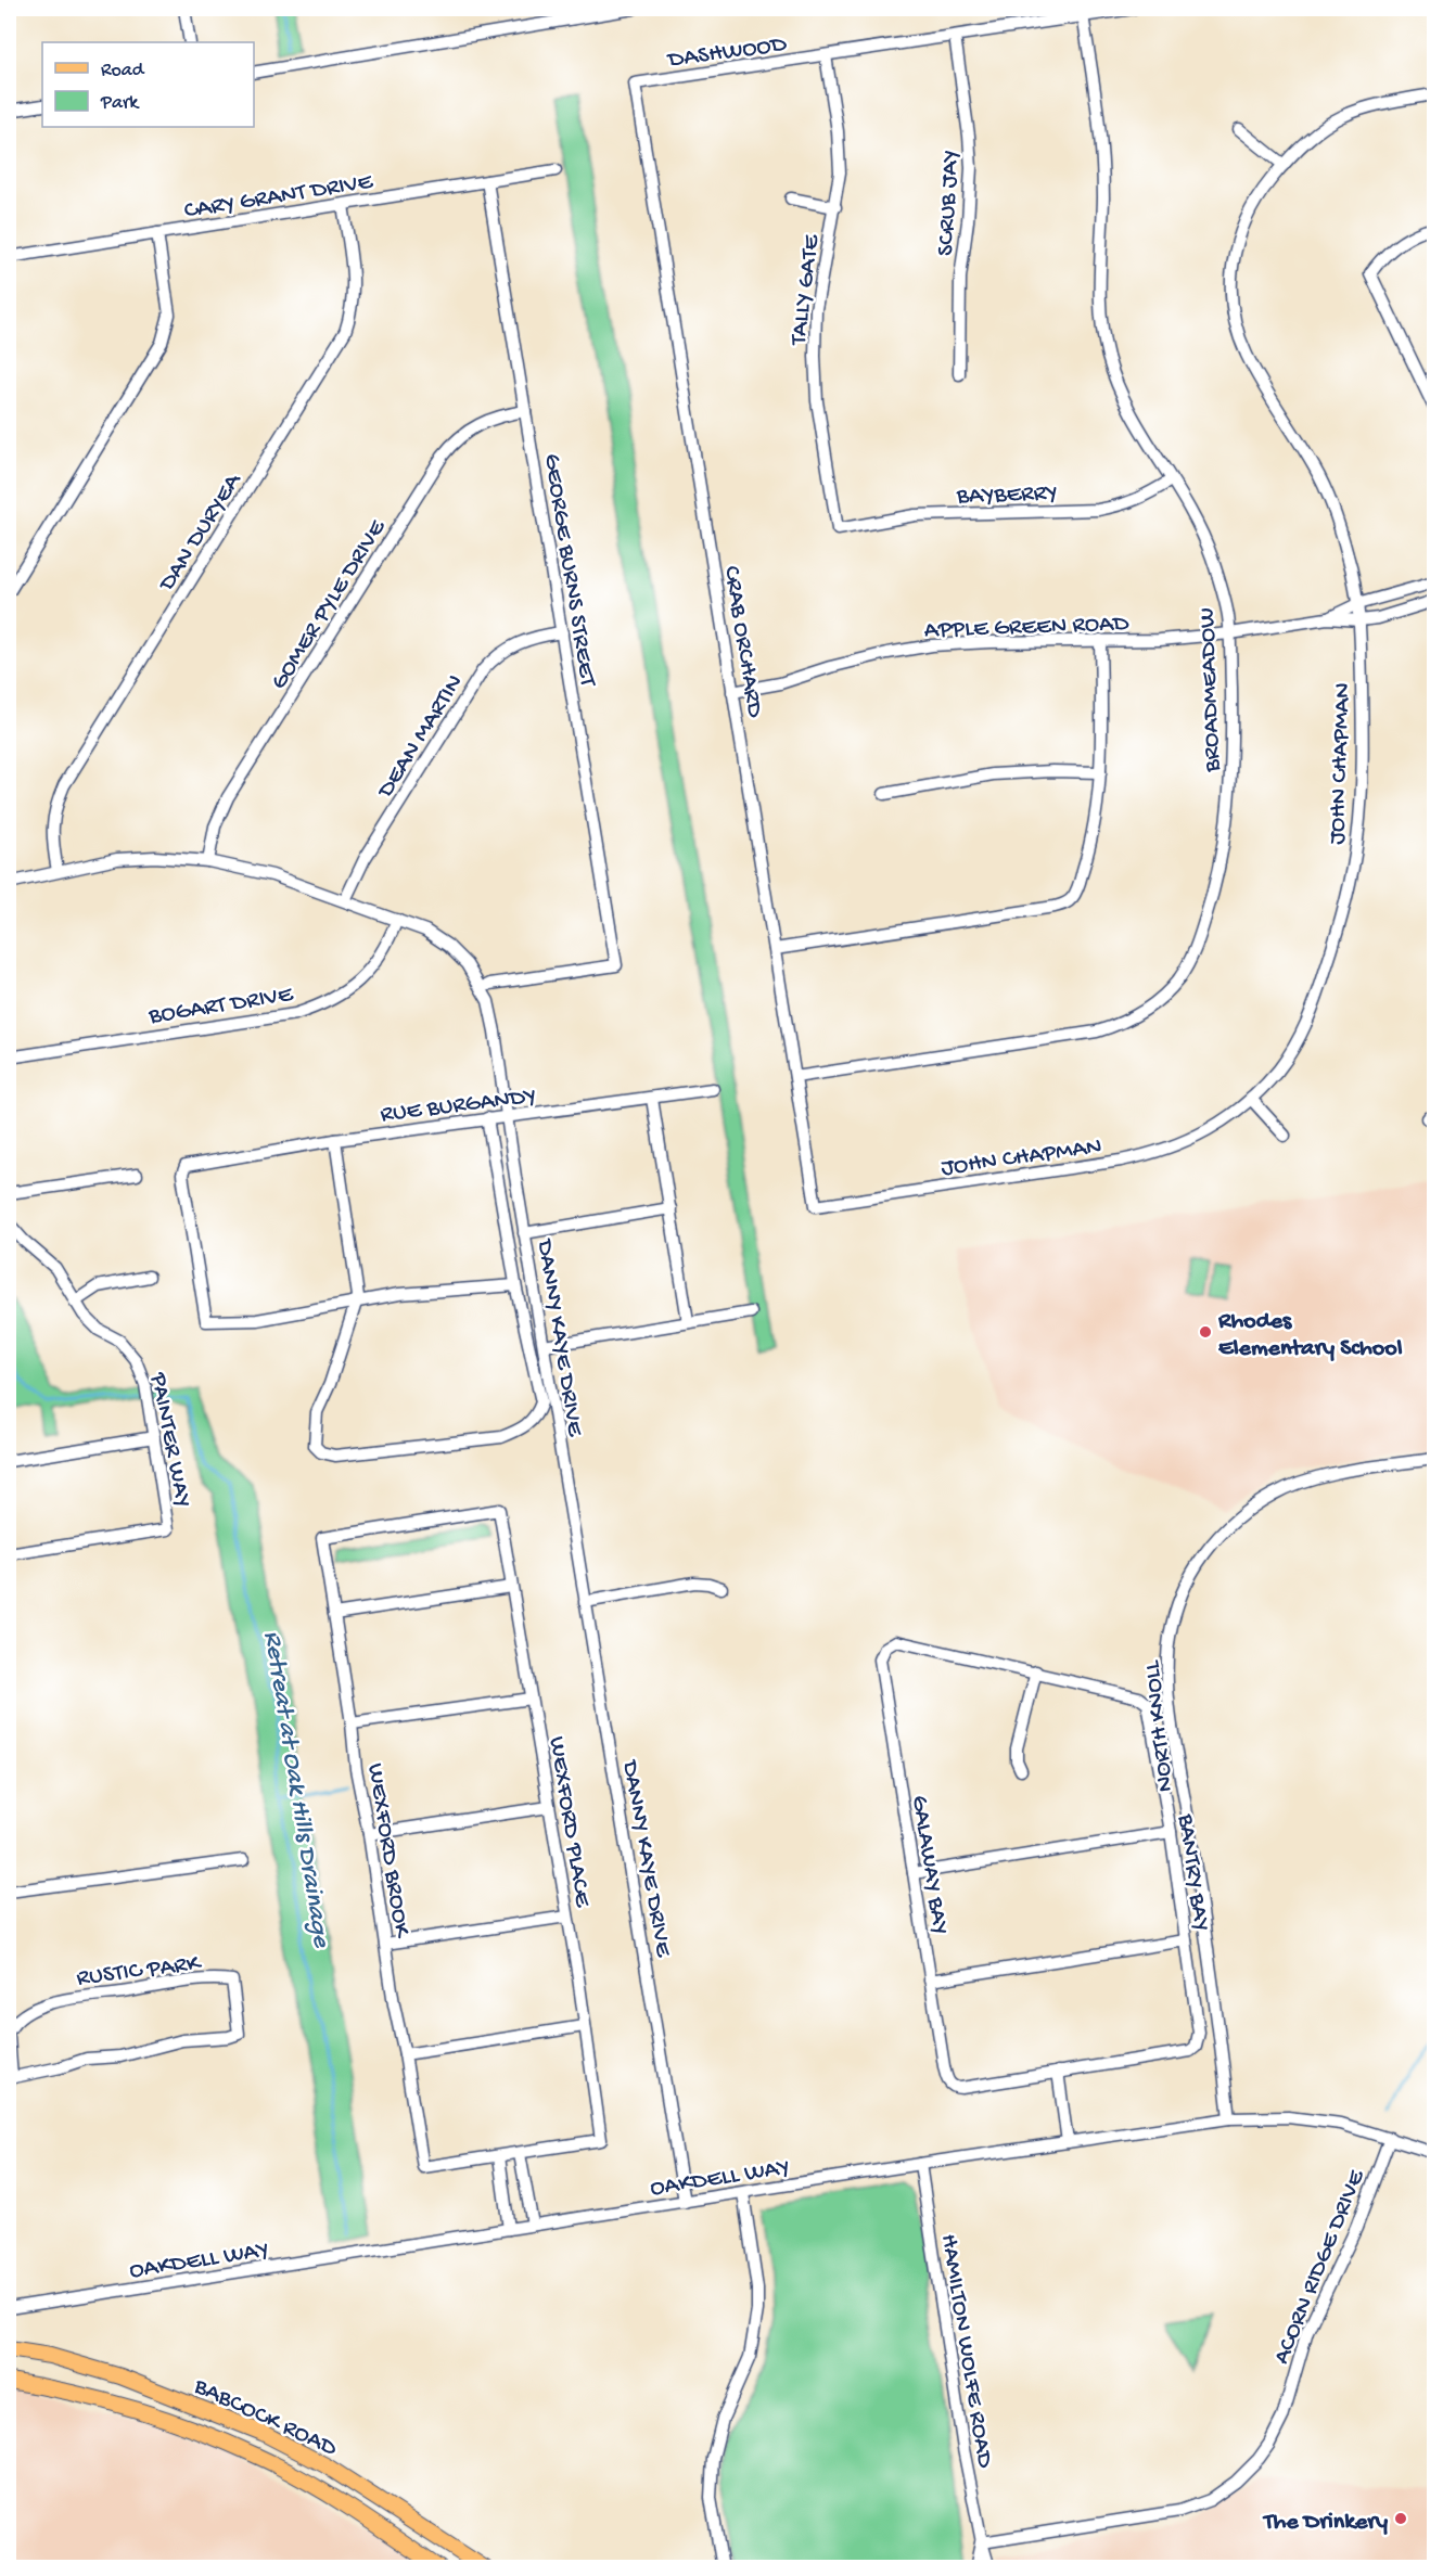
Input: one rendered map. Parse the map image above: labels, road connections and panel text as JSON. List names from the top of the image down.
{
  "streets": {
    "main road": ["BABCOCK ROAD"],
    "street": [
      "DASHWOOD",
      "CARY GRANT DRIVE",
      "SCRUB JAY",
      "TALLY GATE",
      "BAYBERRY",
      "DAN DURYEA",
      "GEORGE BURNS STREET",
      "GOMER PYLE DRIVE",
      "APPLE GREEN ROAD",
      "CRAB ORCHARD",
      "BROADMEADOW",
      "DEAN MARTIN",
      "JOHN CHAPMAN",
      "BOGART DRIVE",
      "RUE BURGANDY",
      "DANNY KAYE DRIVE",
      "PAINTER WAY",
      "NORTH KNOLL",
      "WEXFORD PLACE",
      "WEXFORD BROOK",
      "GALAWAY BAY",
      "BANTRY BAY",
      "RUSTIC PARK",
      "OAKDELL WAY",
      "ACORN RIDGE DRIVE",
      "HAMILTON WOLFE ROAD"
    ]
  },
  "crossings": [
    ["DASHWOOD", "SCRUB JAY"],
    ["DASHWOOD", "TALLY GATE"],
    ["DASHWOOD", "CRAB ORCHARD"],
    ["DASHWOOD", "BROADMEADOW"],
    ["CARY GRANT DRIVE", "DAN DURYEA"],
    ["CARY GRANT DRIVE", "GEORGE BURNS STREET"],
    ["TALLY GATE", "BAYBERRY"],
    ["BAYBERRY", "BROADMEADOW"],
    ["DAN DURYEA", "DANNY KAYE DRIVE"],
    ["GEORGE BURNS STREET", "GOMER PYLE DRIVE"],
    ["GEORGE BURNS STREET", "DEAN MARTIN"],
    ["GEORGE BURNS STREET", "DANNY KAYE DRIVE"],
    ["GOMER PYLE DRIVE", "DANNY KAYE DRIVE"],
    ["APPLE GREEN ROAD", "CRAB ORCHARD"],
    ["APPLE GREEN ROAD", "BROADMEADOW"],
    ["CRAB ORCHARD", "BROADMEADOW"],
    ["CRAB ORCHARD", "JOHN CHAPMAN"],
    ["DEAN MARTIN", "DANNY KAYE DRIVE"],
    ["BOGART DRIVE", "DANNY KAYE DRIVE"],
    ["RUE BURGANDY", "DANNY KAYE DRIVE"],
    ["DANNY KAYE DRIVE", "OAKDELL WAY"],
    ["NORTH KNOLL", "OAKDELL WAY"],
    ["WEXFORD PLACE", "WEXFORD BROOK"],
    ["GALAWAY BAY", "BANTRY BAY"],
    ["OAKDELL WAY", "ACORN RIDGE DRIVE"],
    ["OAKDELL WAY", "HAMILTON WOLFE ROAD"],
    ["ACORN RIDGE DRIVE", "HAMILTON WOLFE ROAD"]
  ],
  "water": ["Retreat at Oak Hills Drainage"],
  "places": ["Rhodes Elementary School", "The Drinkery"],
  "legend": ["Road", "Park"]
}
